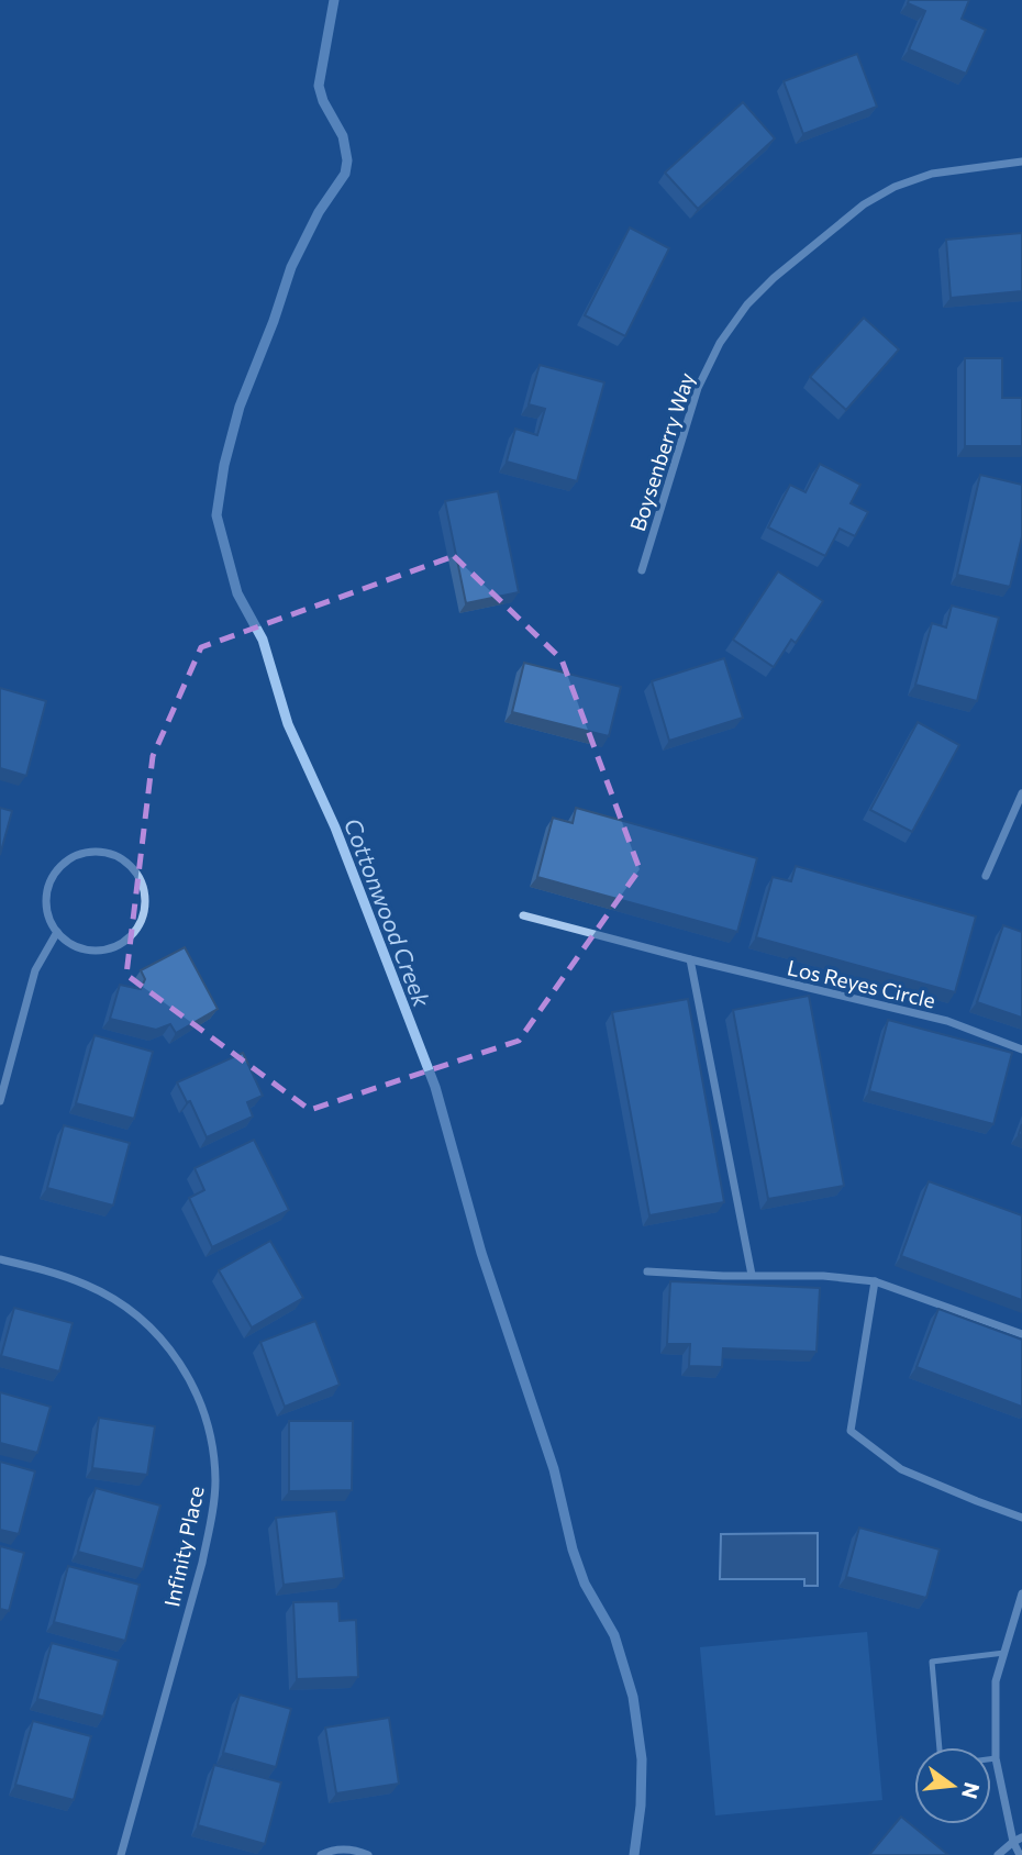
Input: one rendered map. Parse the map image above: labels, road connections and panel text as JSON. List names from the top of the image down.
{
  "streets": {
    "street": ["Boysenberry Way", "Los Reyes Circle", "Infinity Place"]
  },
  "water": ["Cottonwood Creek"],
  "north": "right"
}
